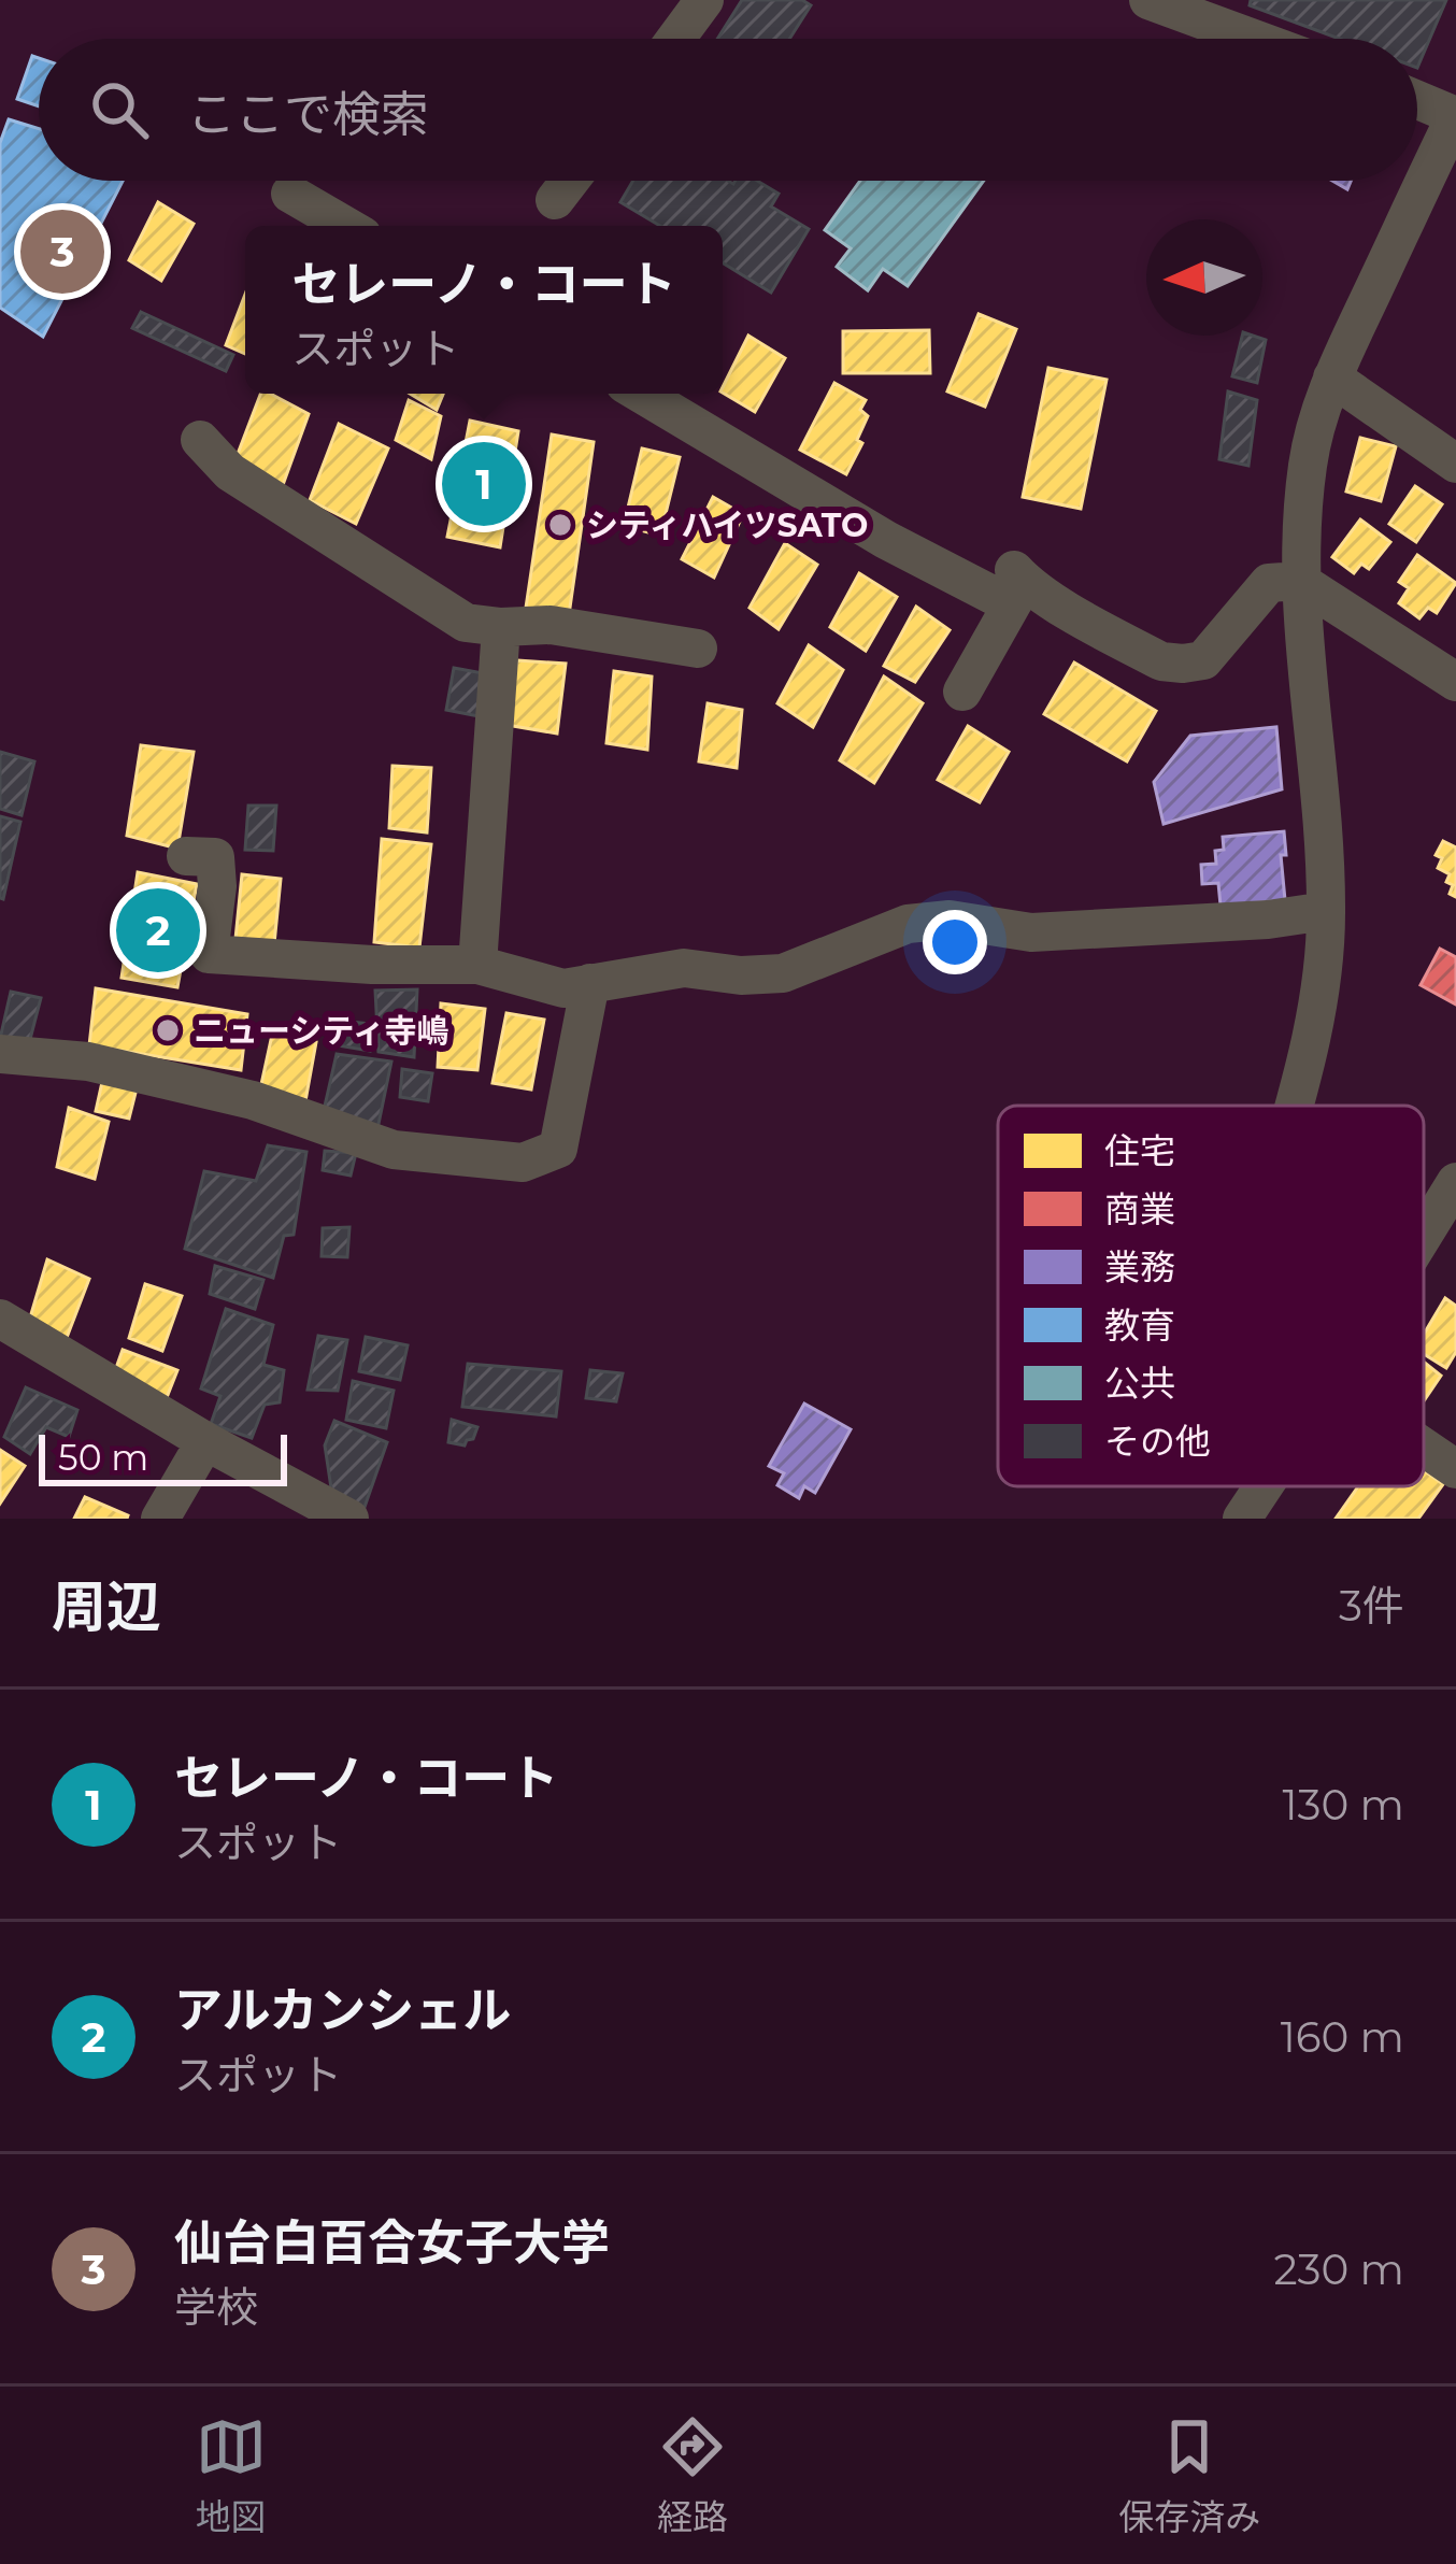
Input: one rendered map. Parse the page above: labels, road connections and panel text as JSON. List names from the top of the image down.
{
  "places": ["シティハイツSATO", "ニューシティ寺嶋"],
  "legend": [
    "住宅",
    "商業",
    "業務",
    "教育",
    "公共",
    "その他"
  ],
  "scale_bar": "50 m",
  "north": "left",
  "page": {
    "search": "ここで検索",
    "pins": ["3", "1", "2"],
    "popup": ["セレーノ・コート", "スポット"],
    "scale": "50 m",
    "heading": ["周辺", "3件"],
    "list": [
      {
        "mark": "1",
        "name": "セレーノ・コート",
        "note": "スポット",
        "value": "130 m"
      },
      {
        "mark": "2",
        "name": "アルカンシェル",
        "note": "スポット",
        "value": "160 m"
      },
      {
        "mark": "3",
        "name": "仙台白百合女子大学",
        "note": "学校",
        "value": "230 m"
      }
    ],
    "nav": ["地図", "経路", "保存済み"]
  }
}
